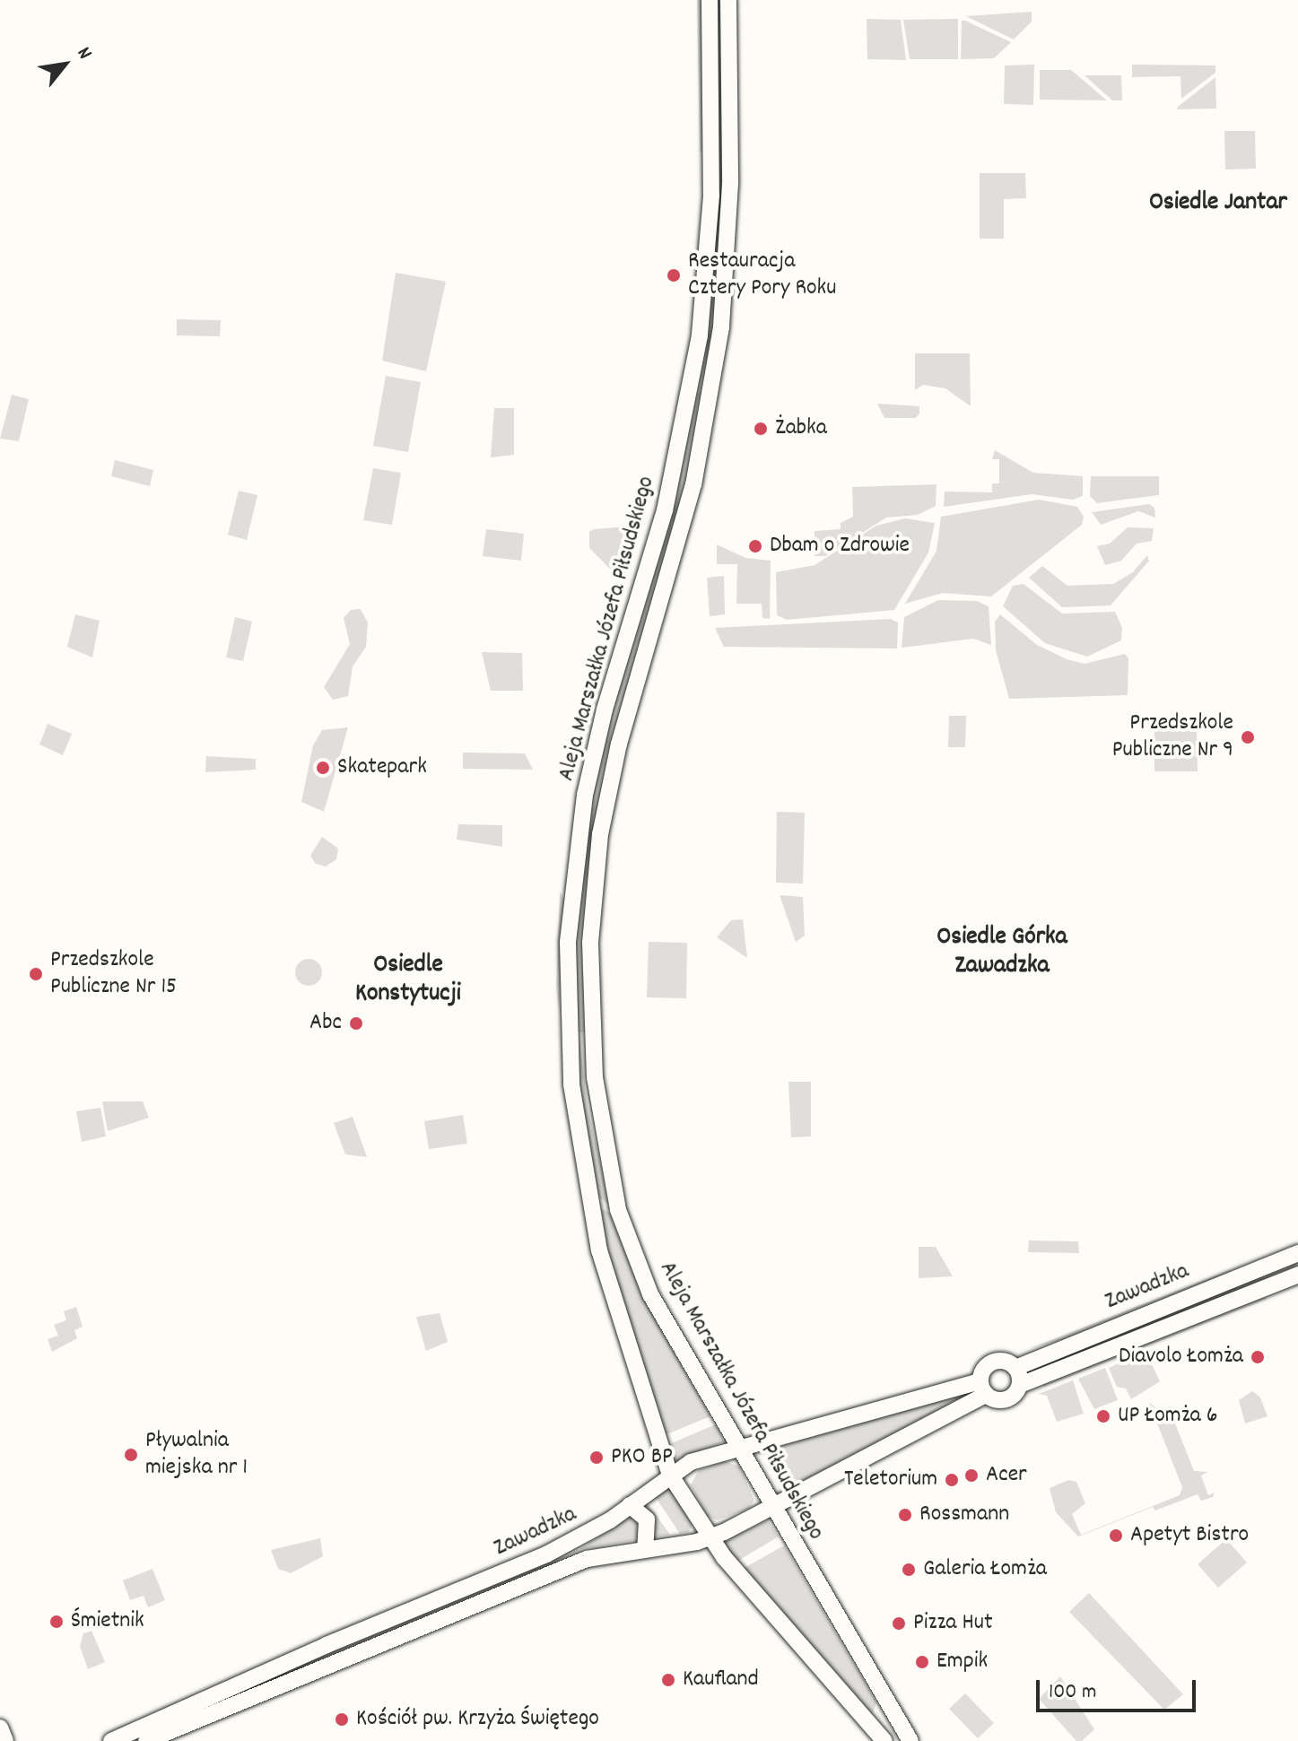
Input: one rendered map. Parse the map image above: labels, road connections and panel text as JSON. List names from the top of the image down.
{
  "streets": {
    "street": ["Aleja Marszałka Józefa Piłsudskiego", "Zawadzka"]
  },
  "crossings": [
    ["Aleja Marszałka Józefa Piłsudskiego", "Zawadzka"]
  ],
  "districts": ["Osiedle Jantar", "Osiedle Górka Zawadzka", "Osiedle Konstytucji"],
  "places": [
    "Restauracja Cztery Pory Roku",
    "Żabka",
    "Dbam o Zdrowie",
    "Przedszkole Publiczne Nr 9",
    "Skatepark",
    "Przedszkole Publiczne Nr 15",
    "Abc",
    "Diavolo Łomża",
    "UP Łomża 6",
    "Pływalnia miejska nr 1",
    "PKO BP",
    "Acer",
    "Teletorium",
    "Rossmann",
    "Apetyt Bistro",
    "Galeria Łomża",
    "Śmietnik",
    "Pizza Hut",
    "Empik",
    "Kaufland",
    "Kościół pw. Krzyża Świętego"
  ],
  "scale_bar": "100 m",
  "north": "top right"
}
